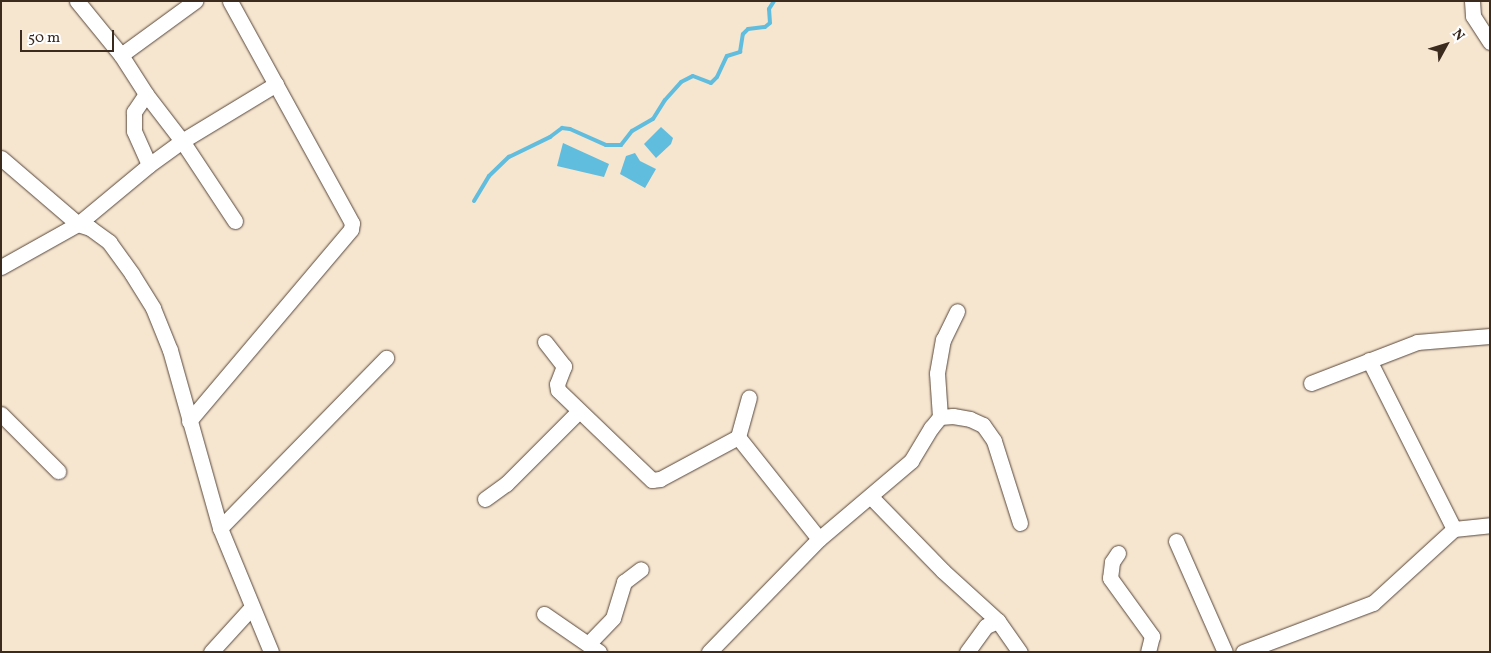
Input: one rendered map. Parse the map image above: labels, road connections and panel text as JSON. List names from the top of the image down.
{
  "scale_bar": "50 m",
  "north": "top right"
}
